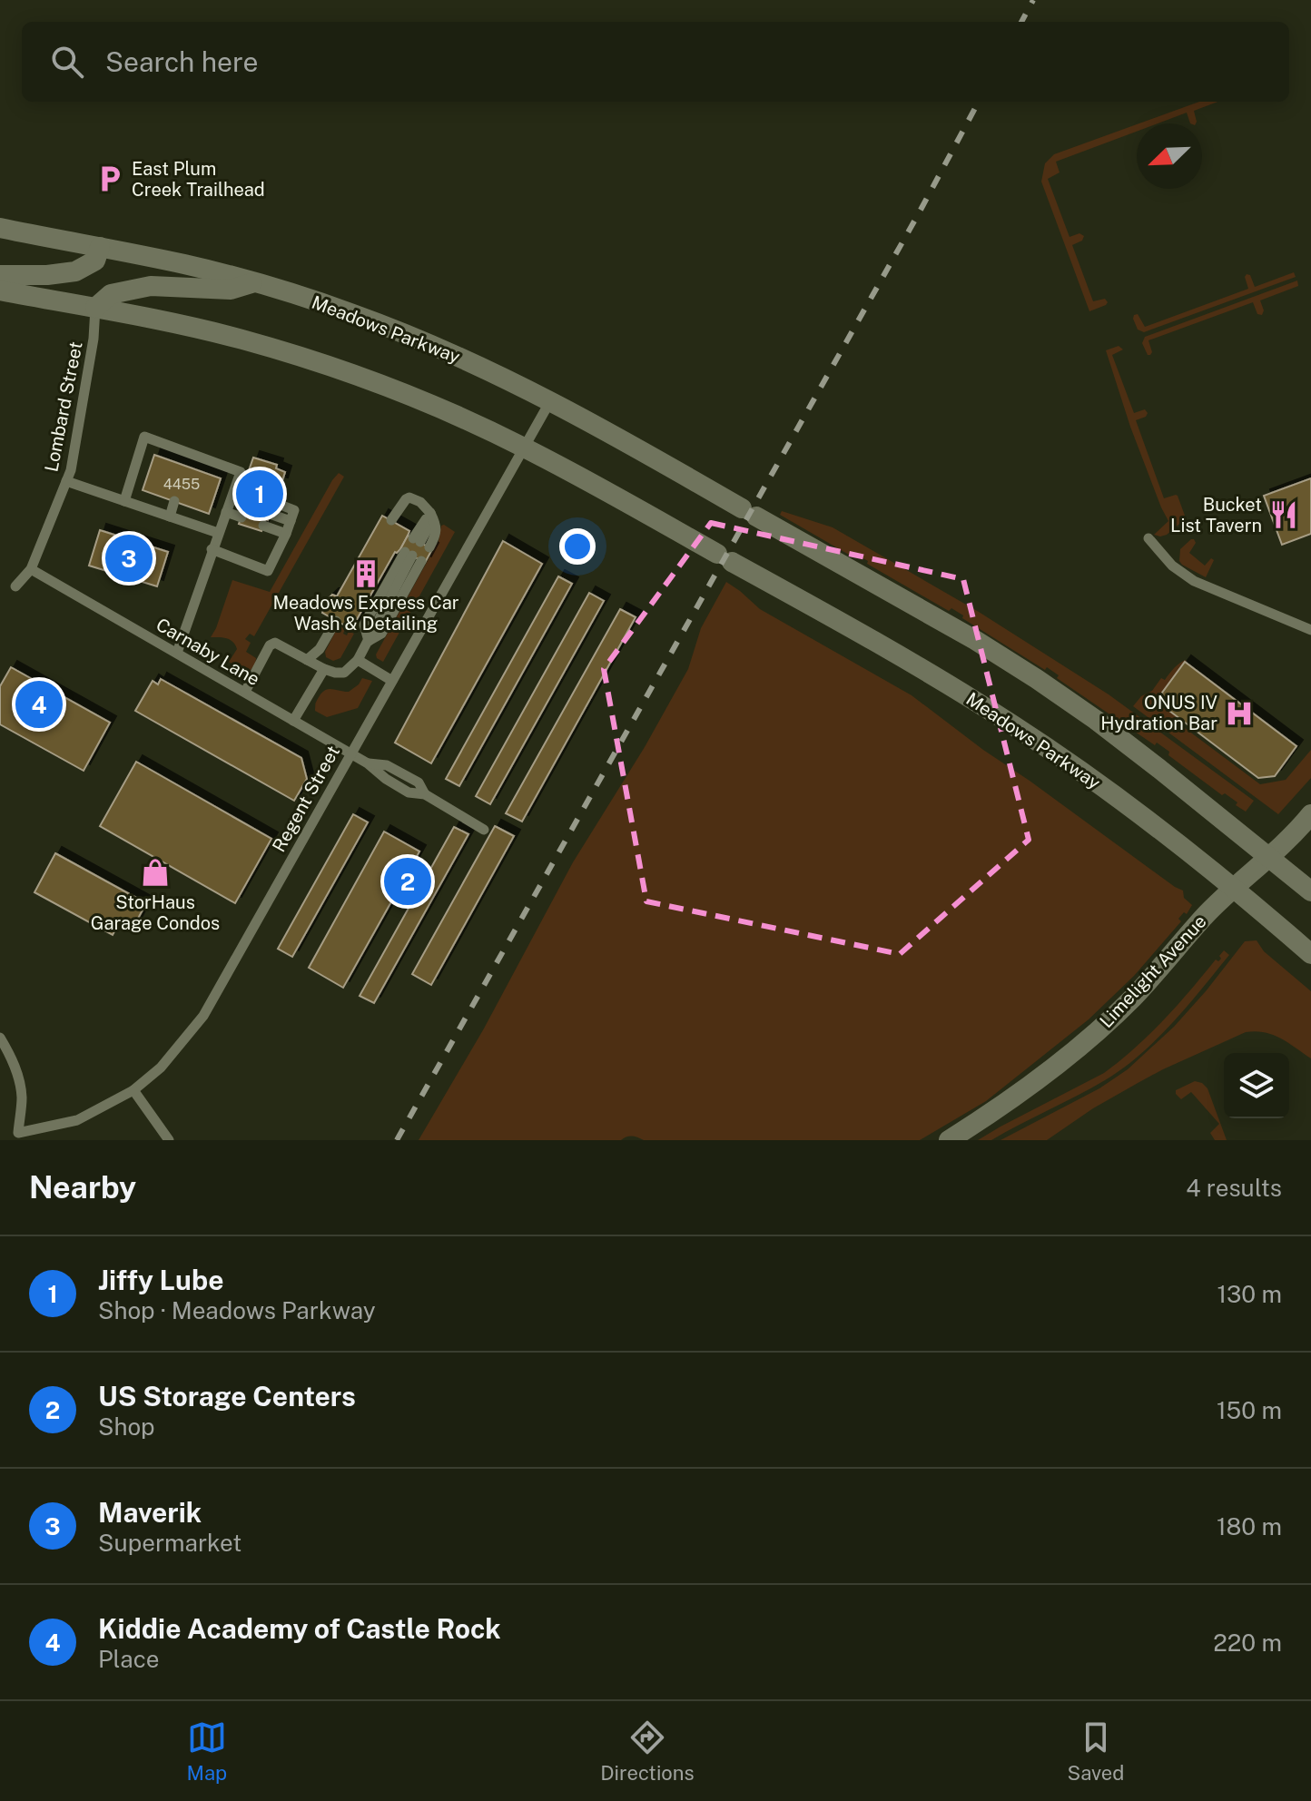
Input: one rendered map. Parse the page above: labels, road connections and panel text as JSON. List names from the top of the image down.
{
  "streets": {
    "main road": ["Meadows Parkway", "Limelight Avenue"],
    "lane": ["Lombard Street", "Carnaby Lane", "Regent Street"]
  },
  "crossings": [
    ["Meadows Parkway", "Lombard Street"],
    ["Meadows Parkway", "Regent Street"],
    ["Meadows Parkway", "Limelight Avenue"],
    ["Lombard Street", "Carnaby Lane"],
    ["Carnaby Lane", "Regent Street"]
  ],
  "places": {
    "parking": ["East Plum Creek Trailhead"],
    "restaurant": ["Bucket List Tavern"],
    "building": ["Meadows Express Car Wash & Detailing"],
    "hospital": ["ONUS IV Hydration Bar"],
    "shop": ["StorHaus Garage Condos"]
  },
  "house_numbers": ["4455"],
  "north": "bottom left",
  "page": {
    "search": "Search here",
    "pins": [
      "1",
      "3",
      "4",
      "2"
    ],
    "heading": ["Nearby", "4 results"],
    "list": [
      {
        "mark": "1",
        "name": "Jiffy Lube",
        "note": "Shop · Meadows Parkway",
        "value": "130 m"
      },
      {
        "mark": "2",
        "name": "US Storage Centers",
        "note": "Shop",
        "value": "150 m"
      },
      {
        "mark": "3",
        "name": "Maverik",
        "note": "Supermarket",
        "value": "180 m"
      },
      {
        "mark": "4",
        "name": "Kiddie Academy of Castle Rock",
        "note": "Place",
        "value": "220 m"
      }
    ],
    "nav": ["Map", "Directions", "Saved"]
  }
}
